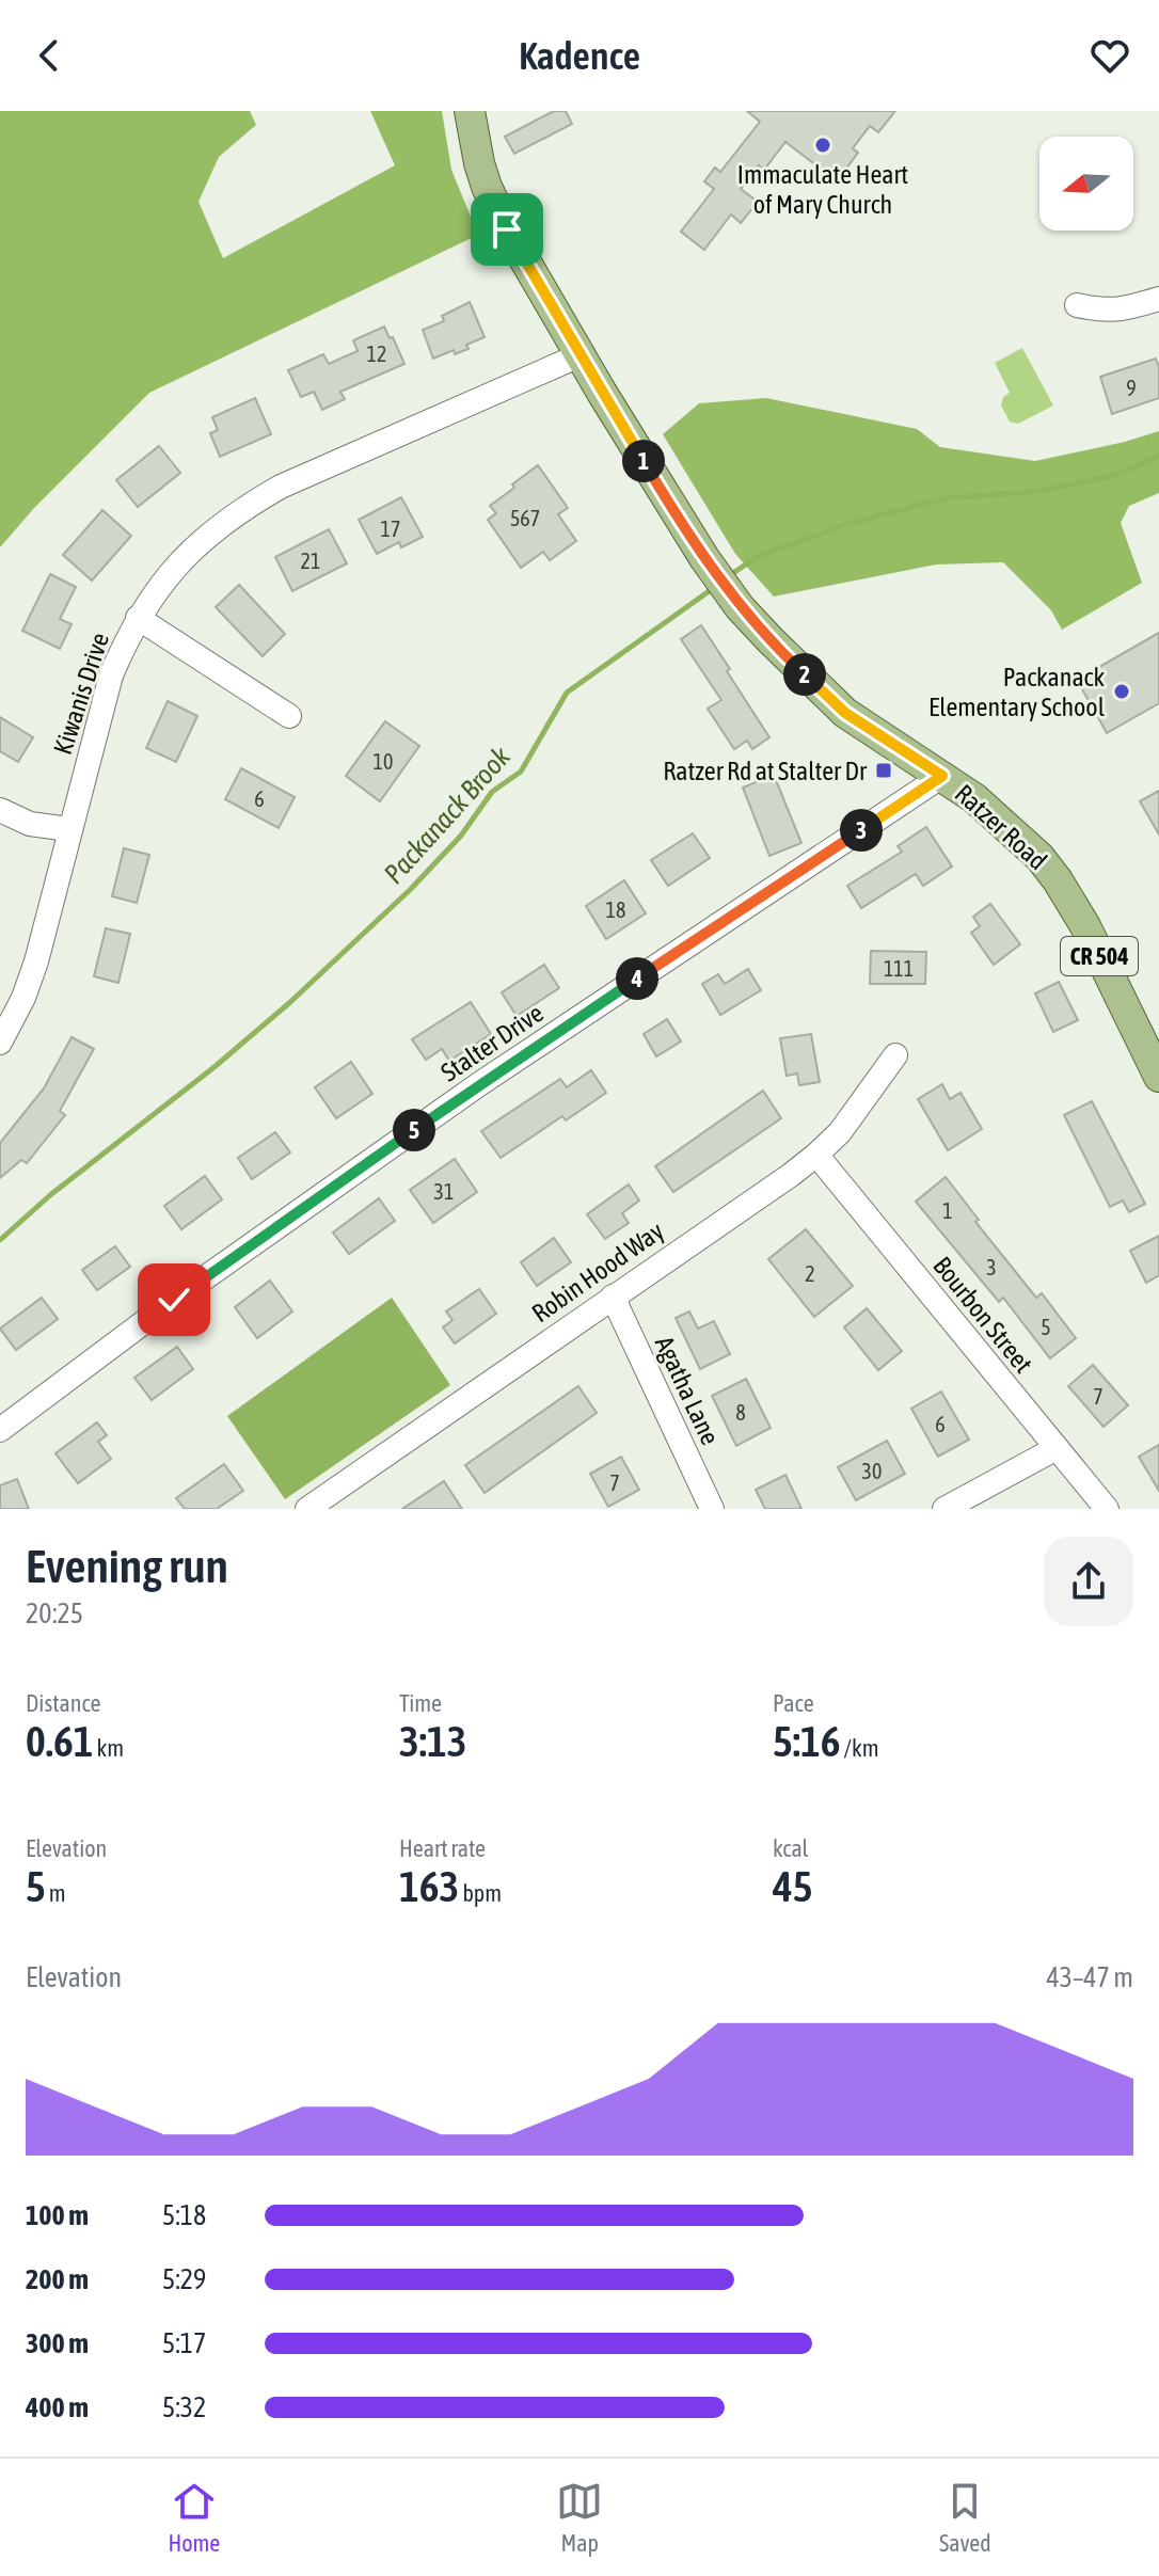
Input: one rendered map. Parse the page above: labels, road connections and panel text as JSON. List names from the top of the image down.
{
  "streets": {
    "main road": ["Ratzer Road", "CR 504"],
    "street": [
      "Kiwanis Drive",
      "Stalter Drive",
      "Robin Hood Way",
      "Bourbon Street",
      "Agatha Lane"
    ]
  },
  "crossings": [
    ["Kiwanis Drive", "Ratzer Road"],
    ["Ratzer Road", "Stalter Drive"],
    ["Robin Hood Way", "Bourbon Street"],
    ["Robin Hood Way", "Agatha Lane"]
  ],
  "water": ["Packanack Brook"],
  "places": {
    "other": ["Immaculate Heart of Mary Church", "Packanack Elementary School"],
    "transit": ["Ratzer Rd at Stalter Dr"]
  },
  "house_numbers": [
    "12",
    "9",
    "567",
    "17",
    "21",
    "10",
    "6",
    "18",
    "111",
    "31",
    "1",
    "3",
    "2",
    "5",
    "7",
    "8",
    "6",
    "30",
    "7"
  ],
  "north": "left",
  "page": {
    "header": "Kadence",
    "pins": [
      "1",
      "2",
      "3",
      "4",
      "5"
    ],
    "heading": ["Evening run", "20:25"],
    "stats": [
      ["Distance", "0.61 km"],
      ["Time", "3:13"],
      ["Pace", "5:16 /km"],
      ["Elevation", "5 m"],
      ["Heart rate", "163 bpm"],
      ["kcal", "45"]
    ],
    "chart": ["Elevation", "43–47 m"],
    "list": [
      {
        "name": "100 m",
        "note": "5:18"
      },
      {
        "name": "200 m",
        "note": "5:29"
      },
      {
        "name": "300 m",
        "note": "5:17"
      },
      {
        "name": "400 m",
        "note": "5:32"
      }
    ],
    "tabs": ["Home", "Map", "Saved"]
  }
}
